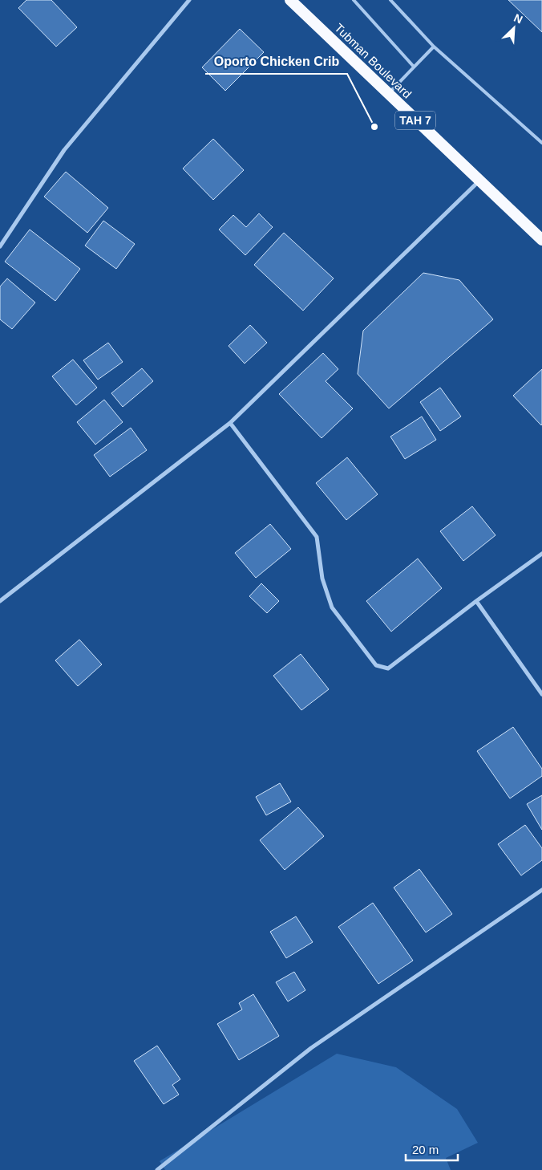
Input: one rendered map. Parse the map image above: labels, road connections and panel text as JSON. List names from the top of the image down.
{
  "streets": {
    "highway": ["Tubman Boulevard", "TAH 7"]
  },
  "places": ["Oporto Chicken Crib"],
  "scale_bar": "20 m",
  "north": "top right"
}
